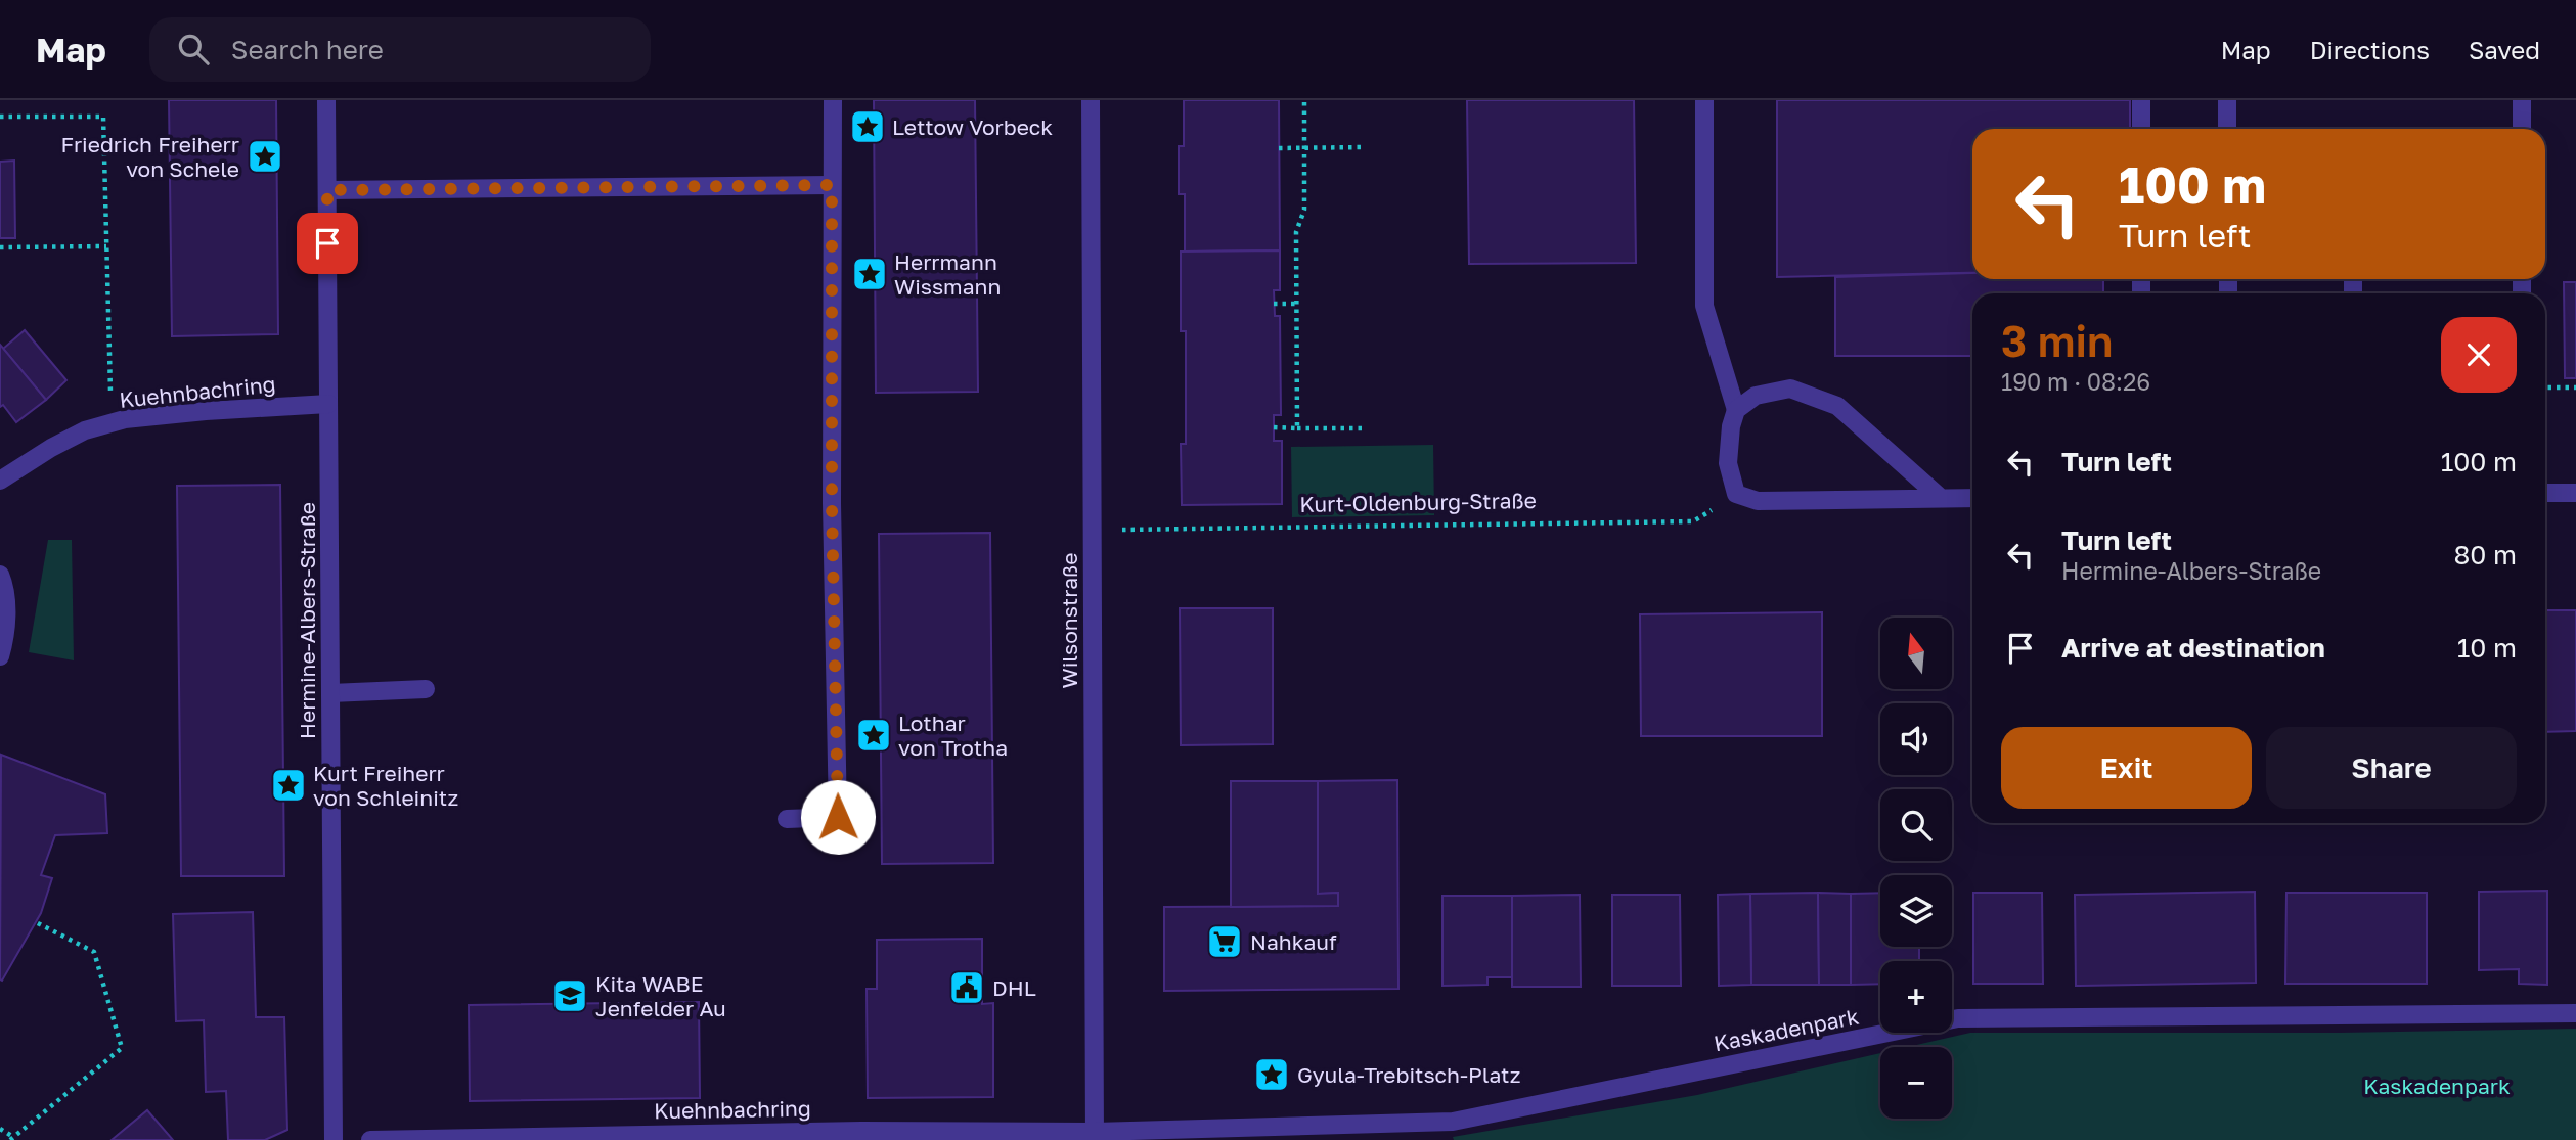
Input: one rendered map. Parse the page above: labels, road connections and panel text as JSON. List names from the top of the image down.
{
  "streets": {
    "street": [
      "Kuehnbachring",
      "Hermine-Albers-Straße",
      "Wilsonstraße",
      "Kaskadenpark"
    ],
    "path": ["Kurt-Oldenburg-Straße"]
  },
  "crossings": [
    ["Kuehnbachring", "Hermine-Albers-Straße"],
    ["Kuehnbachring", "Wilsonstraße"],
    ["Kuehnbachring", "Kaskadenpark"],
    ["Kurt-Oldenburg-Straße", "Wilsonstraße"],
    ["Wilsonstraße", "Kaskadenpark"]
  ],
  "parks": ["Kaskadenpark"],
  "places": {
    "place": [
      "Lettow Vorbeck",
      "Friedrich Freiherr von Schele",
      "Herrmann Wissmann",
      "Lothar von Trotha",
      "Kurt Freiherr von Schleinitz",
      "Gyula-Trebitsch-Platz"
    ],
    "supermarket": ["Nahkauf"],
    "public building": ["DHL"],
    "school or university": ["Kita WABE Jenfelder Au"]
  },
  "north": "top",
  "page": {
    "header": "Map",
    "search": "Search here",
    "nav": ["Map", "Directions", "Saved"],
    "turn": ["100 m", "Turn left"],
    "heading": ["3 min", "190 m · 08:26"],
    "list": [
      {
        "name": "Turn left",
        "value": "100 m"
      },
      {
        "name": "Turn left",
        "note": "Hermine-Albers-Straße",
        "value": "80 m"
      },
      {
        "name": "Arrive at destination",
        "value": "10 m"
      }
    ],
    "map_buttons": ["+", "−"],
    "buttons": ["Exit", "Share"]
  }
}
